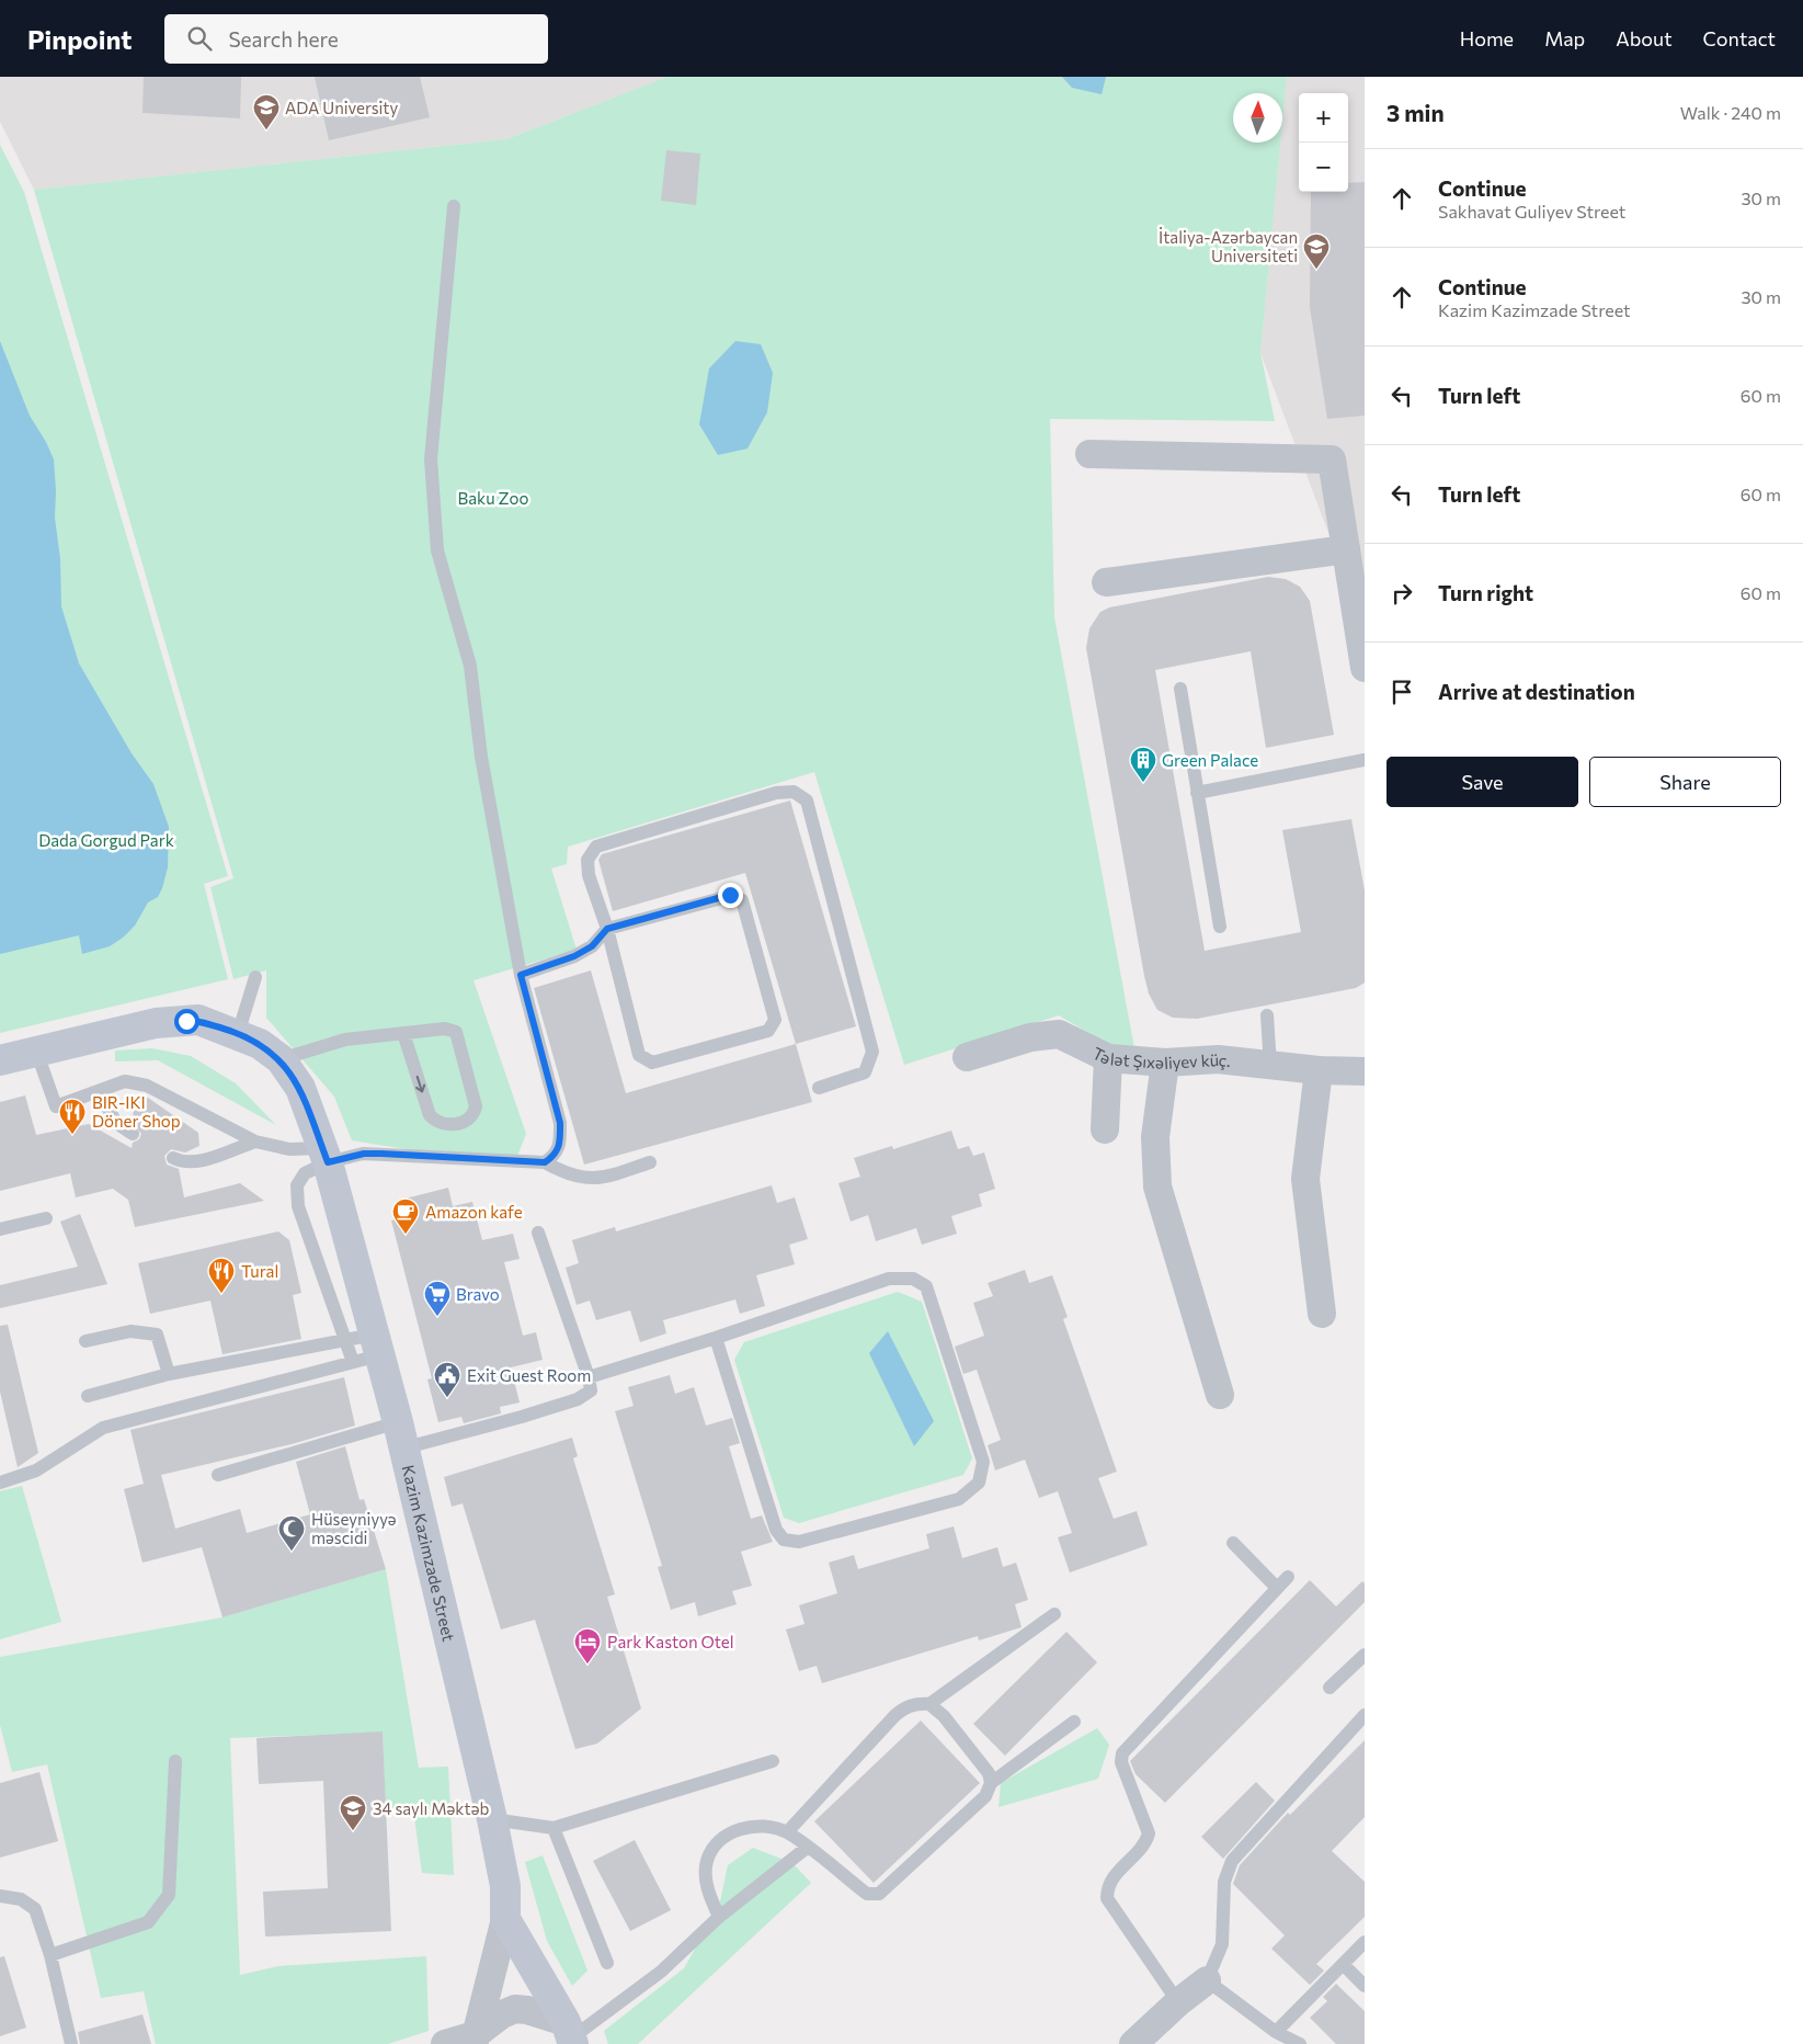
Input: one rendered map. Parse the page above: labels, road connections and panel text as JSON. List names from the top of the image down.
{
  "streets": {
    "main road": ["Kazim Kazimzade Street"],
    "street": ["Tələt Şıxəliyev küç."]
  },
  "parks": ["Baku Zoo", "Dada Gorgud Park"],
  "places": {
    "school or university": ["ADA University", "İtaliya-Azərbaycan Universiteti", "34 saylı Məktəb"],
    "building": ["Green Palace"],
    "restaurant": ["BIR-IKI Döner Shop", "Tural"],
    "cafe": ["Amazon kafe"],
    "supermarket": ["Bravo"],
    "public building": ["Exit Guest Room"],
    "mosque": ["Hüseyniyyə məscidi"],
    "hotel": ["Park Kaston Otel"]
  },
  "north": "top",
  "page": {
    "header": "Pinpoint",
    "search": "Search here",
    "nav": [
      "Home",
      "Map",
      "About",
      "Contact"
    ],
    "heading": ["3 min", "Walk · 240 m"],
    "map_buttons": ["+", "−"],
    "list": [
      ["Continue", "Sakhavat Guliyev Street", "30 m"],
      ["Continue", "Kazim Kazimzade Street", "30 m"],
      ["Turn left", "60 m"],
      ["Turn left", "60 m"],
      ["Turn right", "60 m"],
      "Arrive at destination"
    ],
    "buttons": ["Save", "Share"]
  }
}
